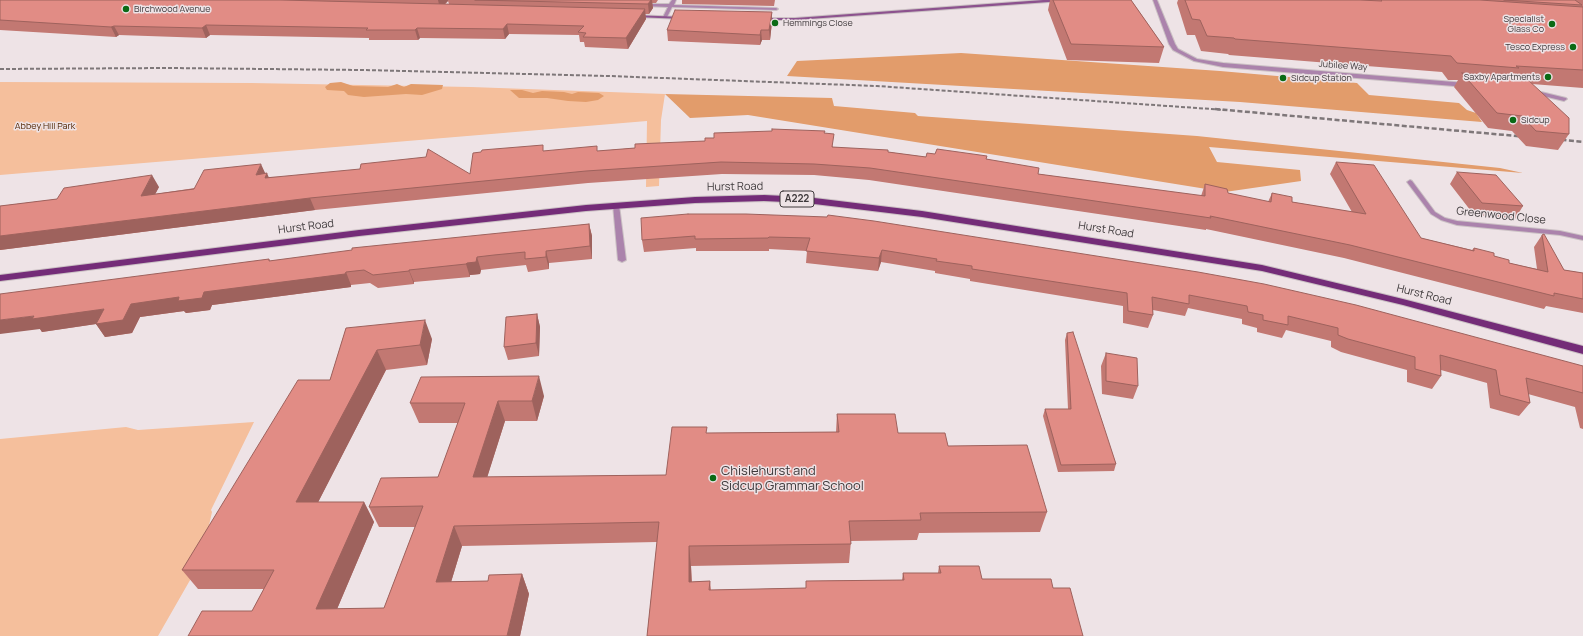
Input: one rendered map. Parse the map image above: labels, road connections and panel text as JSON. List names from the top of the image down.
{
  "streets": {
    "main road": ["Hurst Road", "A222"],
    "street": ["Jubilee Way", "Greenwood Close"]
  },
  "parks": ["Abbey Hill Park"],
  "places": [
    "Birchwood Avenue",
    "Hemmings Close",
    "Specialist Glass Co",
    "Tesco Express",
    "Saxby Apartments",
    "Sidcup Station",
    "Sidcup",
    "Chislehurst and Sidcup Grammar School"
  ]
}
